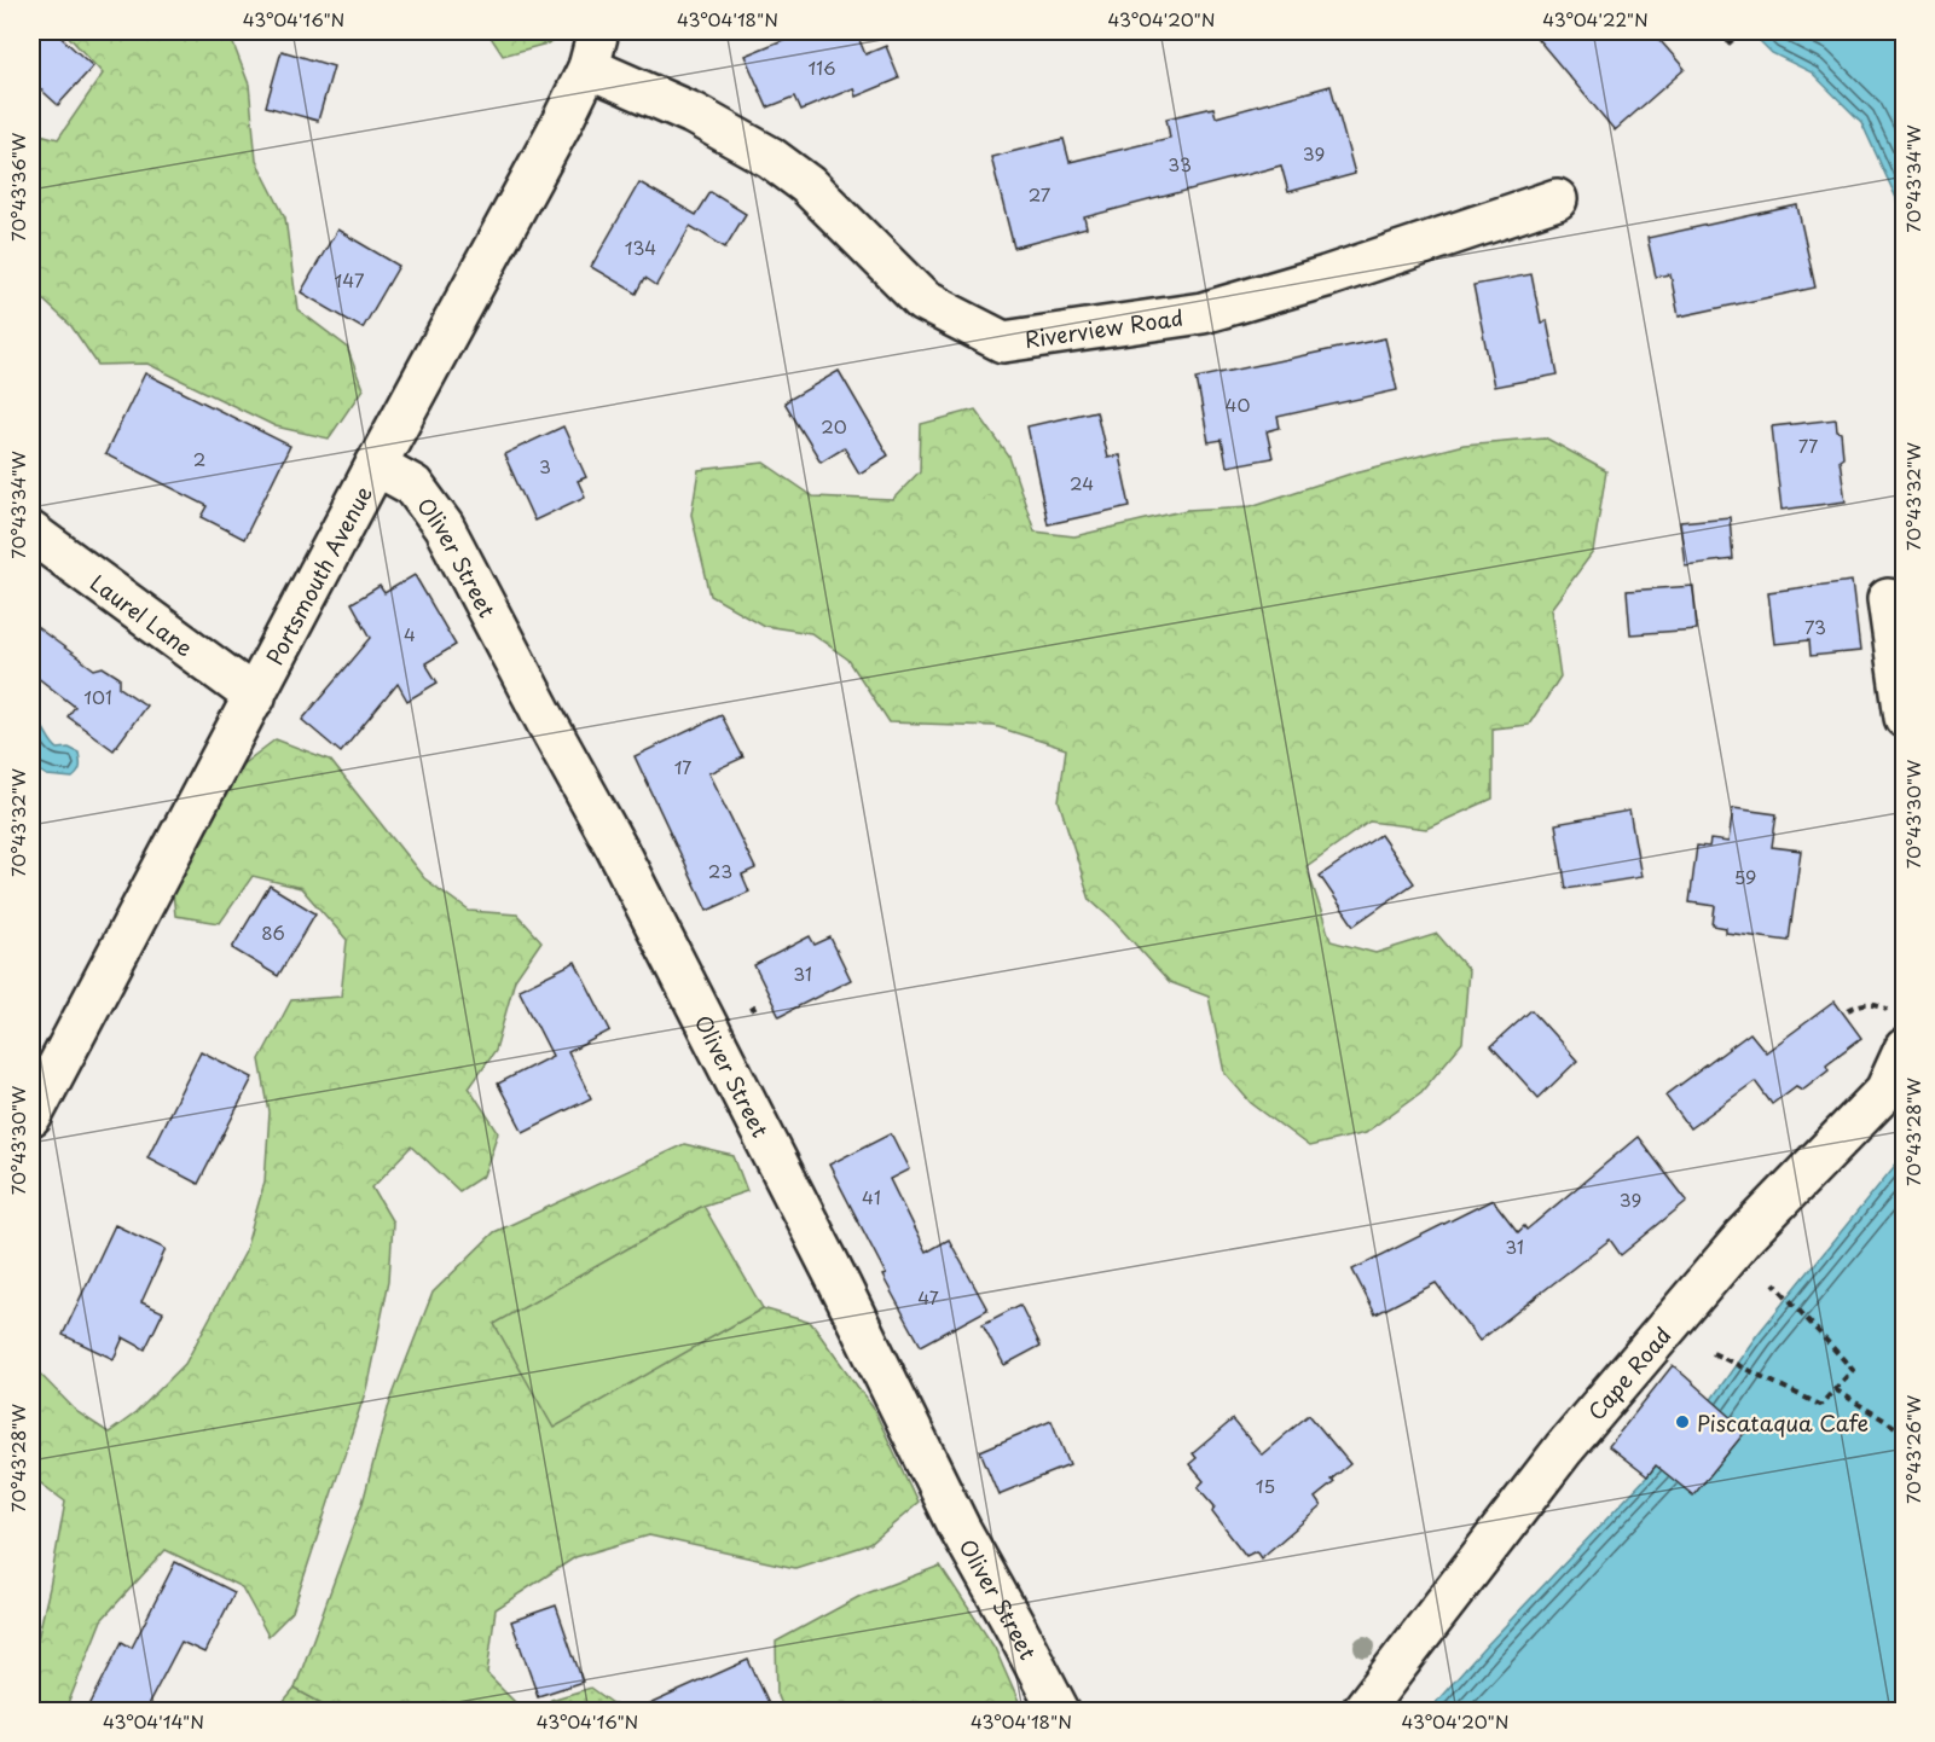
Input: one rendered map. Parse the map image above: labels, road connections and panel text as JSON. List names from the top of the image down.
{
  "streets": {
    "street": [
      "Riverview Road",
      "Oliver Street",
      "Portsmouth Avenue",
      "Laurel Lane",
      "Cape Road"
    ]
  },
  "crossings": [
    ["Riverview Road", "Portsmouth Avenue"],
    ["Oliver Street", "Portsmouth Avenue"],
    ["Portsmouth Avenue", "Laurel Lane"]
  ],
  "places": ["Piscataqua Cafe"],
  "house_numbers": [
    "116",
    "39",
    "33",
    "27",
    "134",
    "147",
    "40",
    "20",
    "77",
    "2",
    "3",
    "24",
    "73",
    "4",
    "101",
    "17",
    "23",
    "59",
    "86",
    "31",
    "41",
    "39",
    "31",
    "47",
    "15"
  ],
  "coordinates": [
    "43°04'16\"N",
    "43°04'18\"N",
    "43°04'20\"N",
    "43°04'22\"N",
    "70°43'34\"W",
    "70°43'36\"W",
    "70°43'32\"W",
    "70°43'30\"W",
    "70°43'28\"W",
    "70°43'26\"W",
    "43°04'14\"N"
  ]
}
